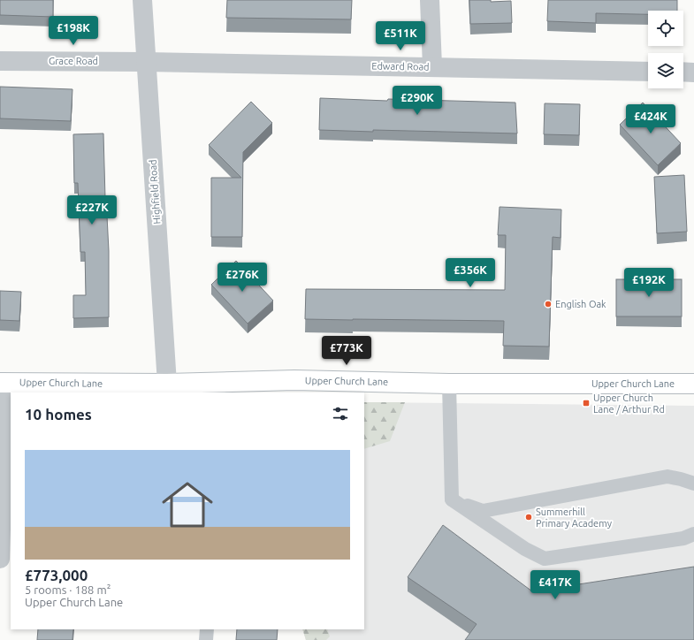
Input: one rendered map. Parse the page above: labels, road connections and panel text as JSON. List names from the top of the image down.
{
  "streets": {
    "main road": ["Upper Church Lane"],
    "street": ["Grace Road", "Edward Road", "Highfield Road"]
  },
  "crossings": [
    ["Grace Road", "Edward Road"],
    ["Grace Road", "Highfield Road"],
    ["Edward Road", "Highfield Road"],
    ["Highfield Road", "Upper Church Lane"]
  ],
  "places": {
    "other": ["English Oak", "Summerhill Primary Academy"],
    "transit": ["Upper Church Lane / Arthur Rd"]
  },
  "page": {
    "price": [
      "£198K",
      "£511K",
      "£290K",
      "£424K",
      "£227K",
      "£356K",
      "£276K",
      "£192K",
      "£773K",
      "£417K"
    ],
    "heading": "10 homes",
    "list": [
      {
        "name": "£773,000",
        "note": "5 rooms · 188 m² · Upper Church Lane"
      }
    ]
  }
}
